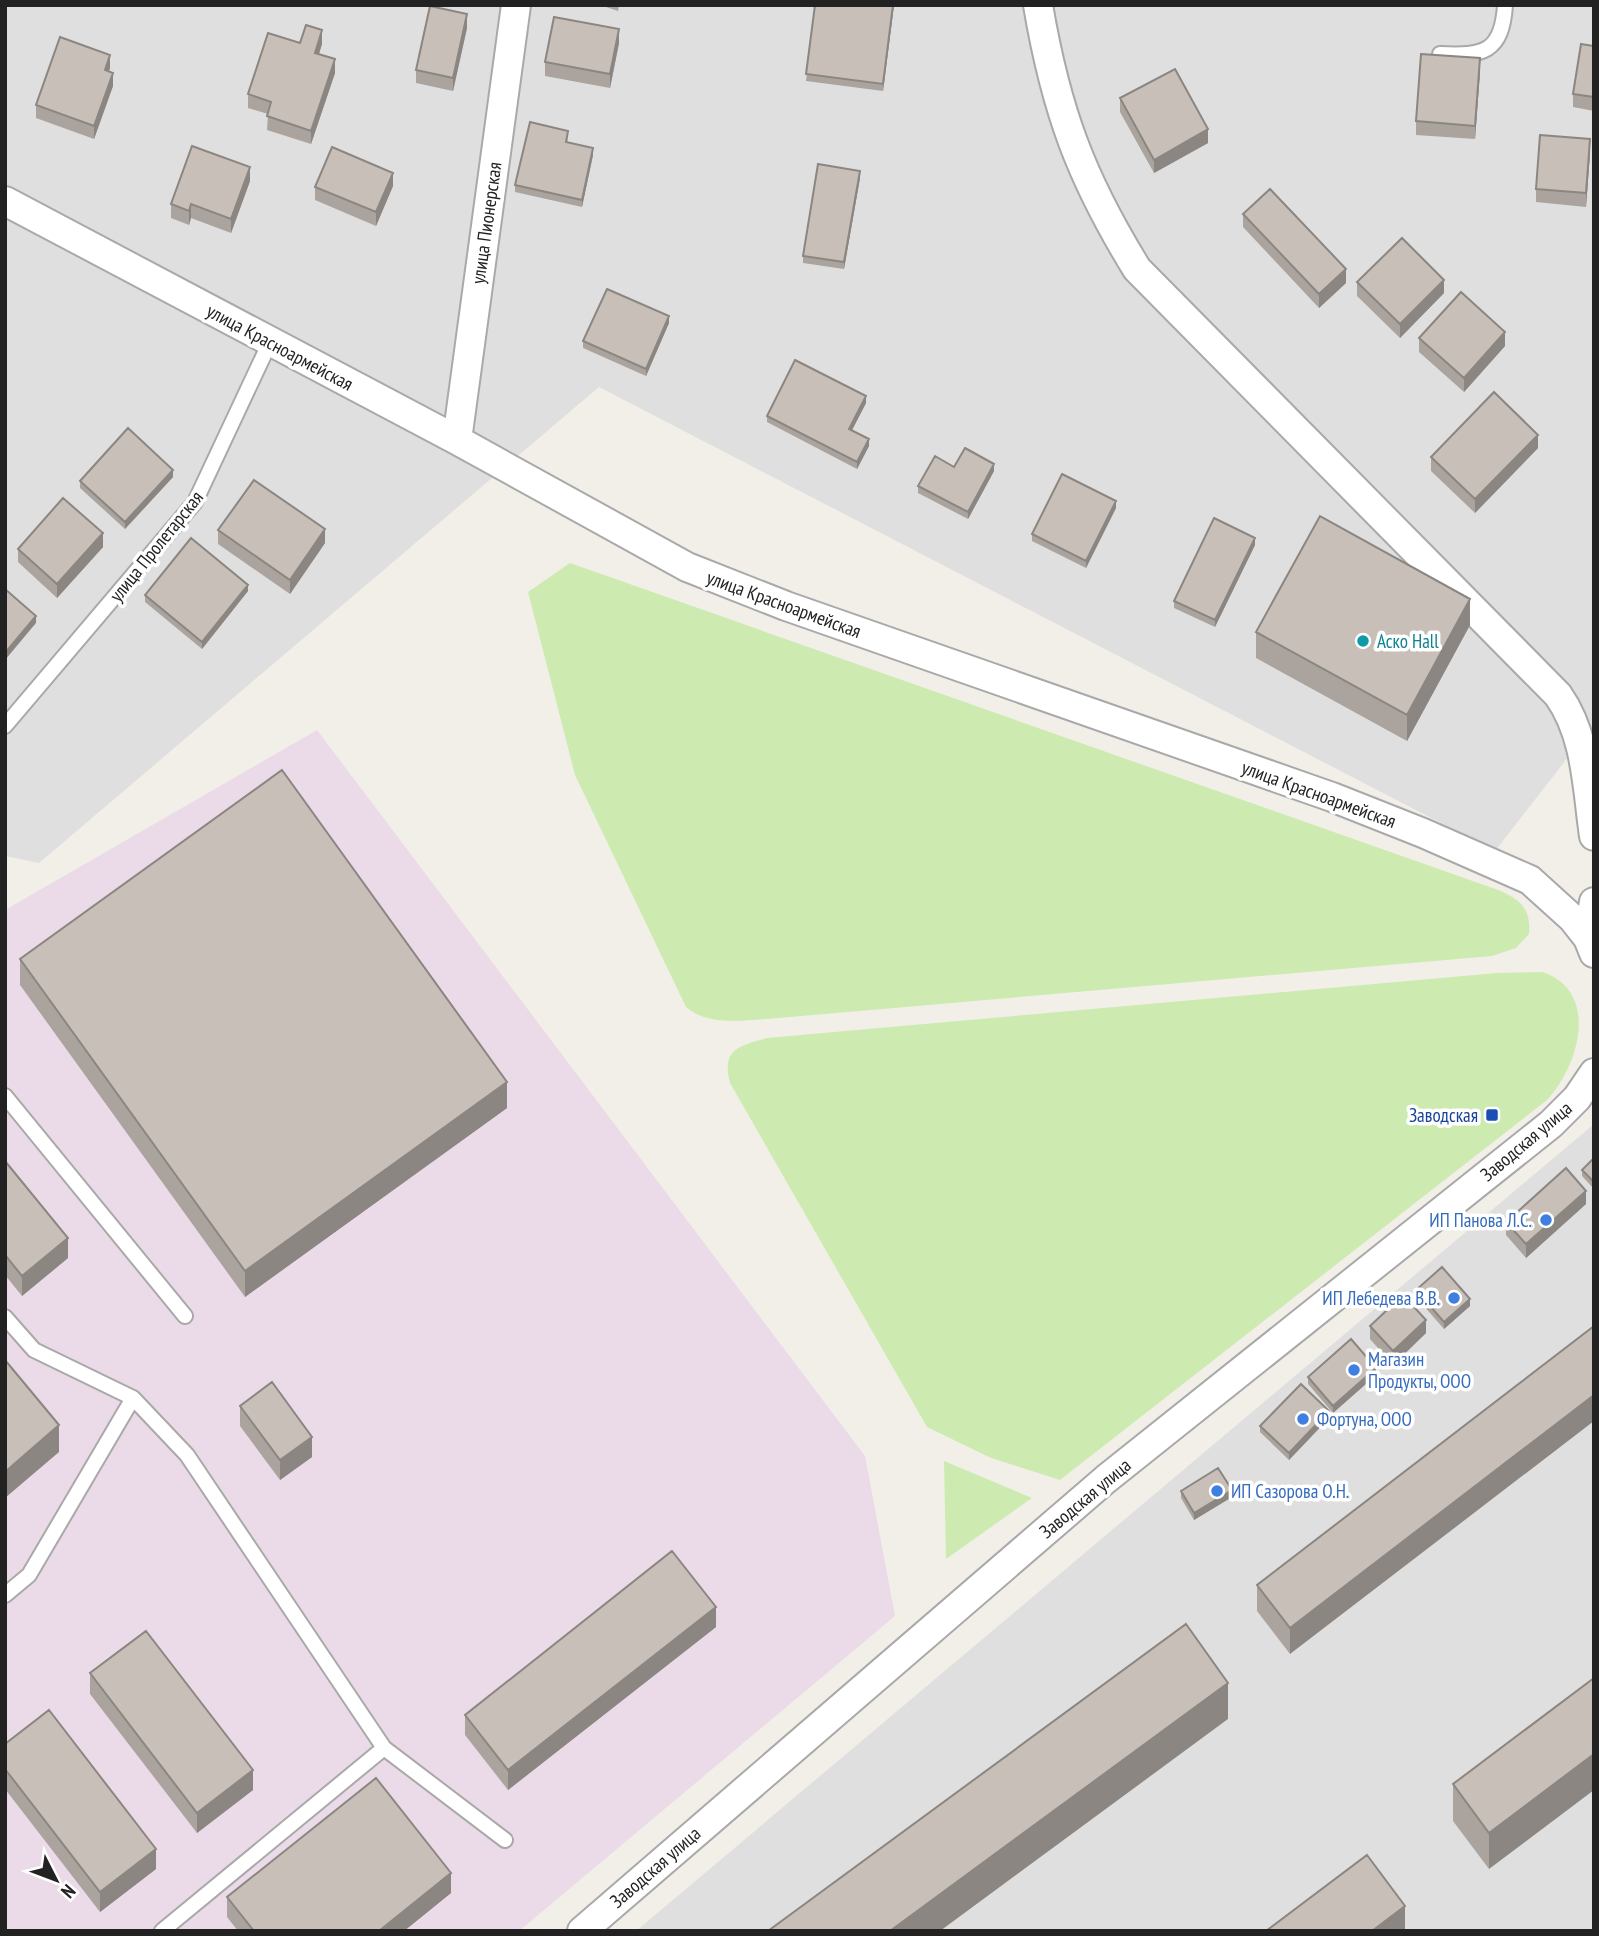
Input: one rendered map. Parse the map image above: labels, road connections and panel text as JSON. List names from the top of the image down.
{
  "streets": {
    "street": ["улица Пионерская", "улица Красноармейская", "Заводская улица"],
    "lane": ["улица Пролетарская"]
  },
  "crossings": [
    ["улица Пионерская", "улица Красноармейская"],
    ["улица Красноармейская", "улица Пролетарская"]
  ],
  "places": {
    "other": [
      "Аско Hall",
      "ИП Панова Л.С.",
      "ИП Лебедева В.В.",
      "Магазин Продукты, ООО",
      "Фортуна, ООО",
      "ИП Сазорова О.Н."
    ],
    "transit": ["Заводская"]
  },
  "north": "bottom right"
}
